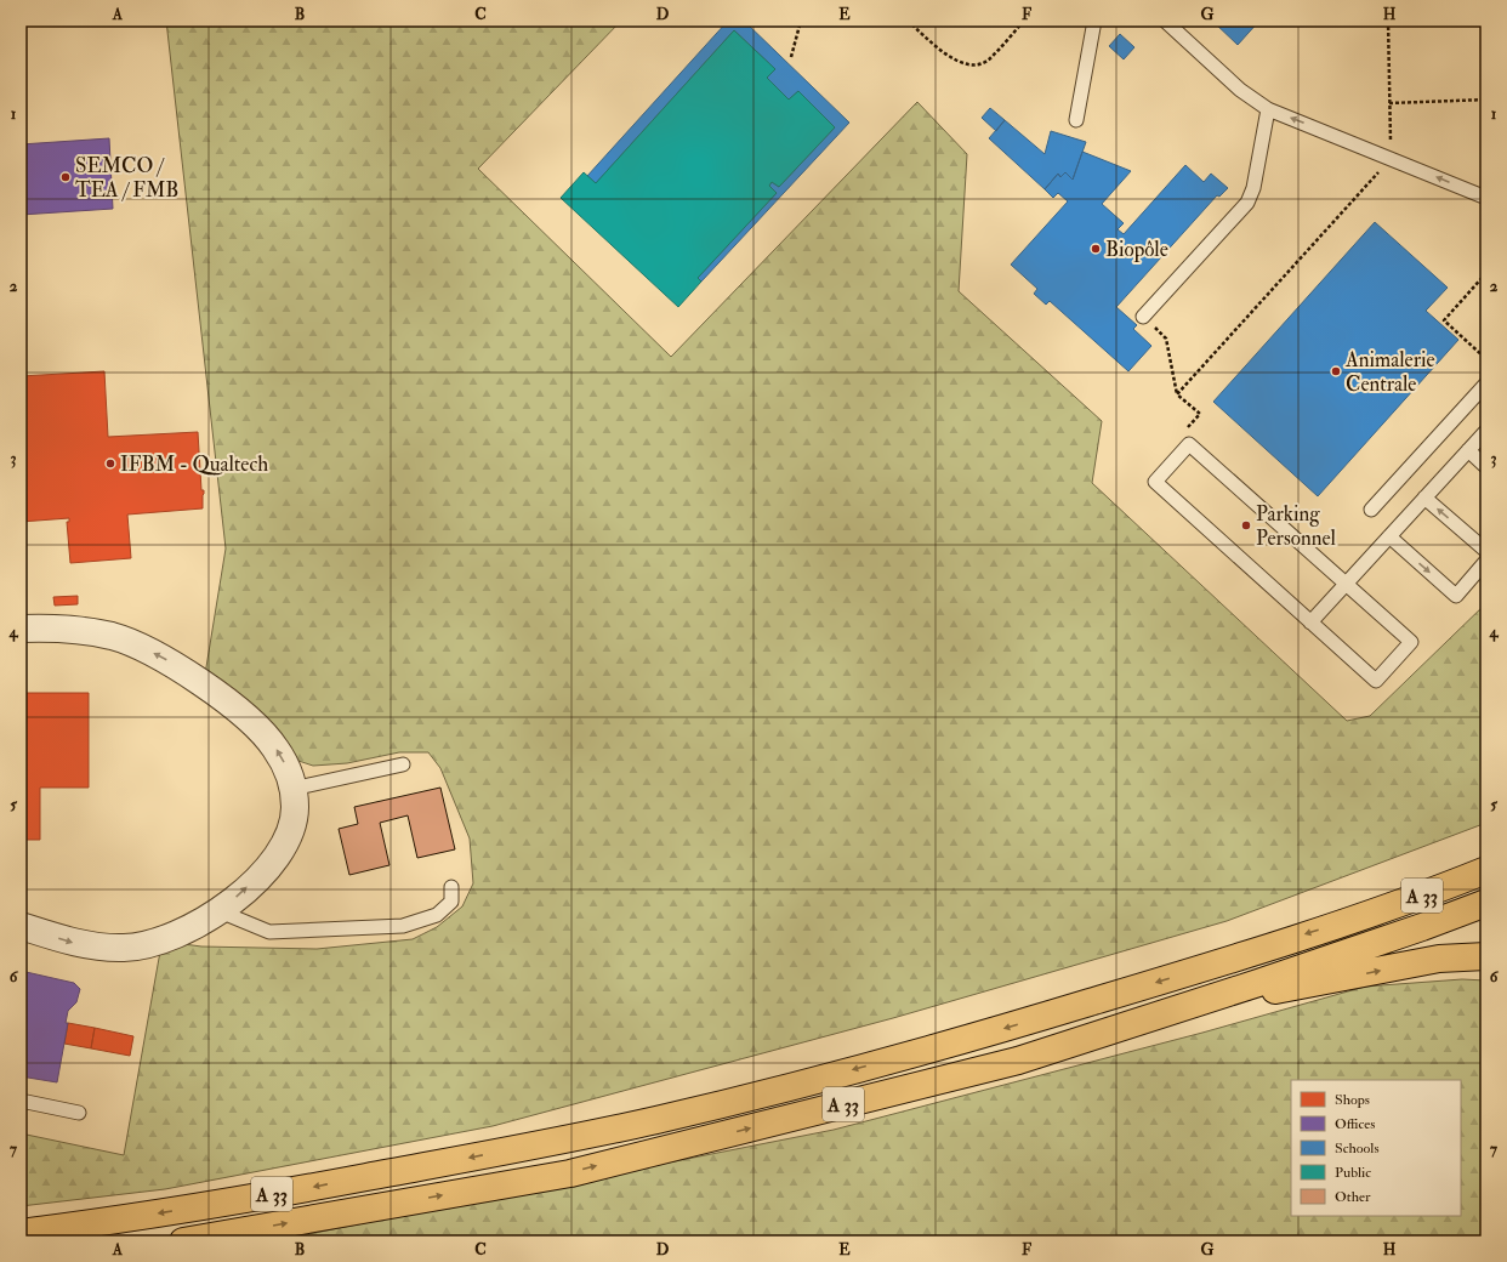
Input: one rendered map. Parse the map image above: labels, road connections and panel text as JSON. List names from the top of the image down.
{
  "streets": {
    "highway": ["A 33"]
  },
  "places": [
    "SEMCO / TEA / FMB",
    "Biopôle",
    "Animalerie Centrale",
    "IFBM - Qualtech",
    "Parking Personnel"
  ],
  "legend": [
    "Shops",
    "Offices",
    "Schools",
    "Public",
    "Other"
  ],
  "grid": {
    "columns": [
      "A",
      "B",
      "C",
      "D",
      "E",
      "F",
      "G",
      "H"
    ],
    "rows": [
      "1",
      "2",
      "3",
      "4",
      "5",
      "6",
      "7"
    ]
  }
}
